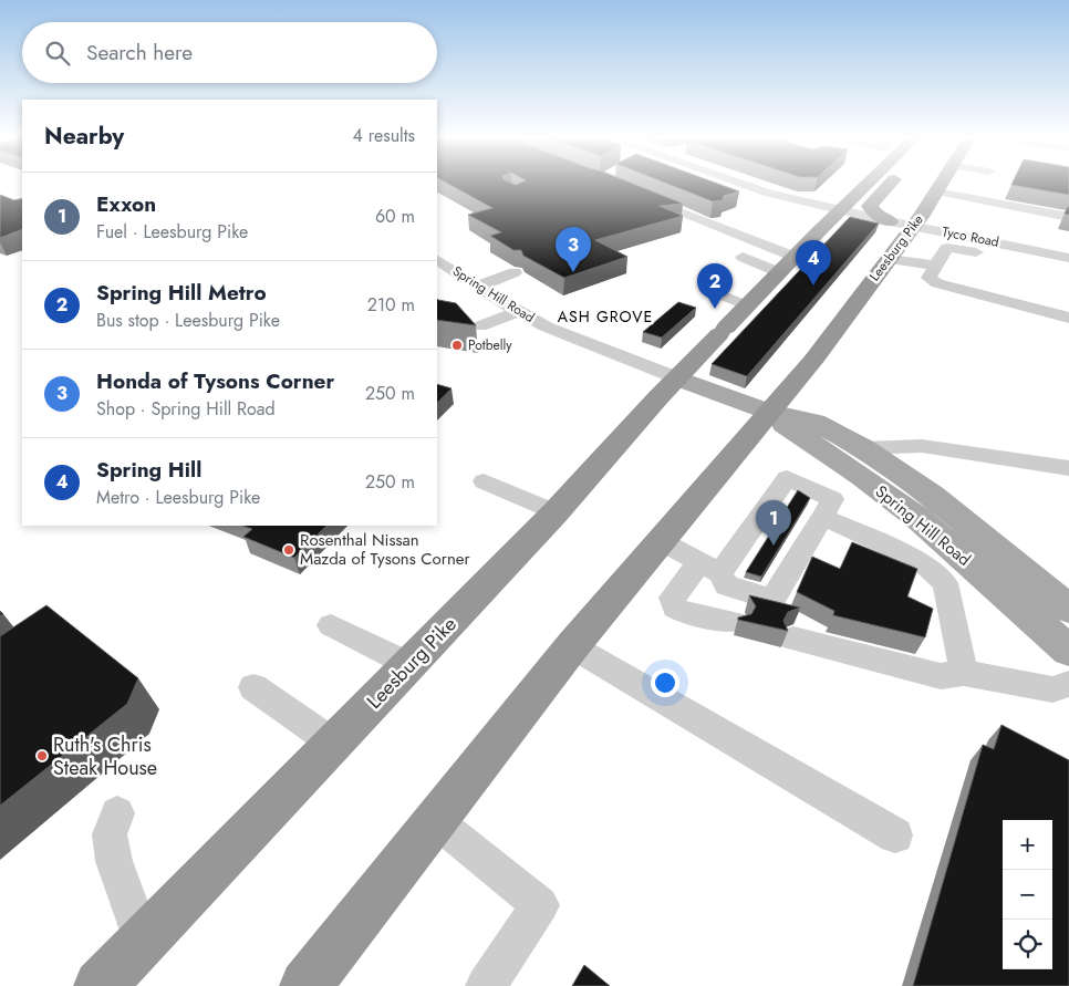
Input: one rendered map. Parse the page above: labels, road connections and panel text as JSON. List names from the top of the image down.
{
  "streets": {
    "highway": ["Leesburg Pike"],
    "main road": ["Spring Hill Road"],
    "street": ["Tyco Road"]
  },
  "crossings": [
    ["Tyco Road", "Leesburg Pike"],
    ["Leesburg Pike", "Spring Hill Road"]
  ],
  "districts": ["ASH GROVE"],
  "places": ["Potbelly", "Rosenthal Nissan Mazda of Tysons Corner", "Ruth's Chris Steak House"],
  "page": {
    "search": "Search here",
    "heading": ["Nearby", "4 results"],
    "list": [
      {
        "mark": "1",
        "name": "Exxon",
        "note": "Fuel · Leesburg Pike",
        "value": "60 m"
      },
      {
        "mark": "2",
        "name": "Spring Hill Metro",
        "note": "Bus stop · Leesburg Pike",
        "value": "210 m"
      },
      {
        "mark": "3",
        "name": "Honda of Tysons Corner",
        "note": "Shop · Spring Hill Road",
        "value": "250 m"
      },
      {
        "mark": "4",
        "name": "Spring Hill",
        "note": "Metro · Leesburg Pike",
        "value": "250 m"
      }
    ],
    "pins": [
      "3",
      "4",
      "2",
      "1"
    ],
    "map_buttons": ["+", "−"]
  }
}
